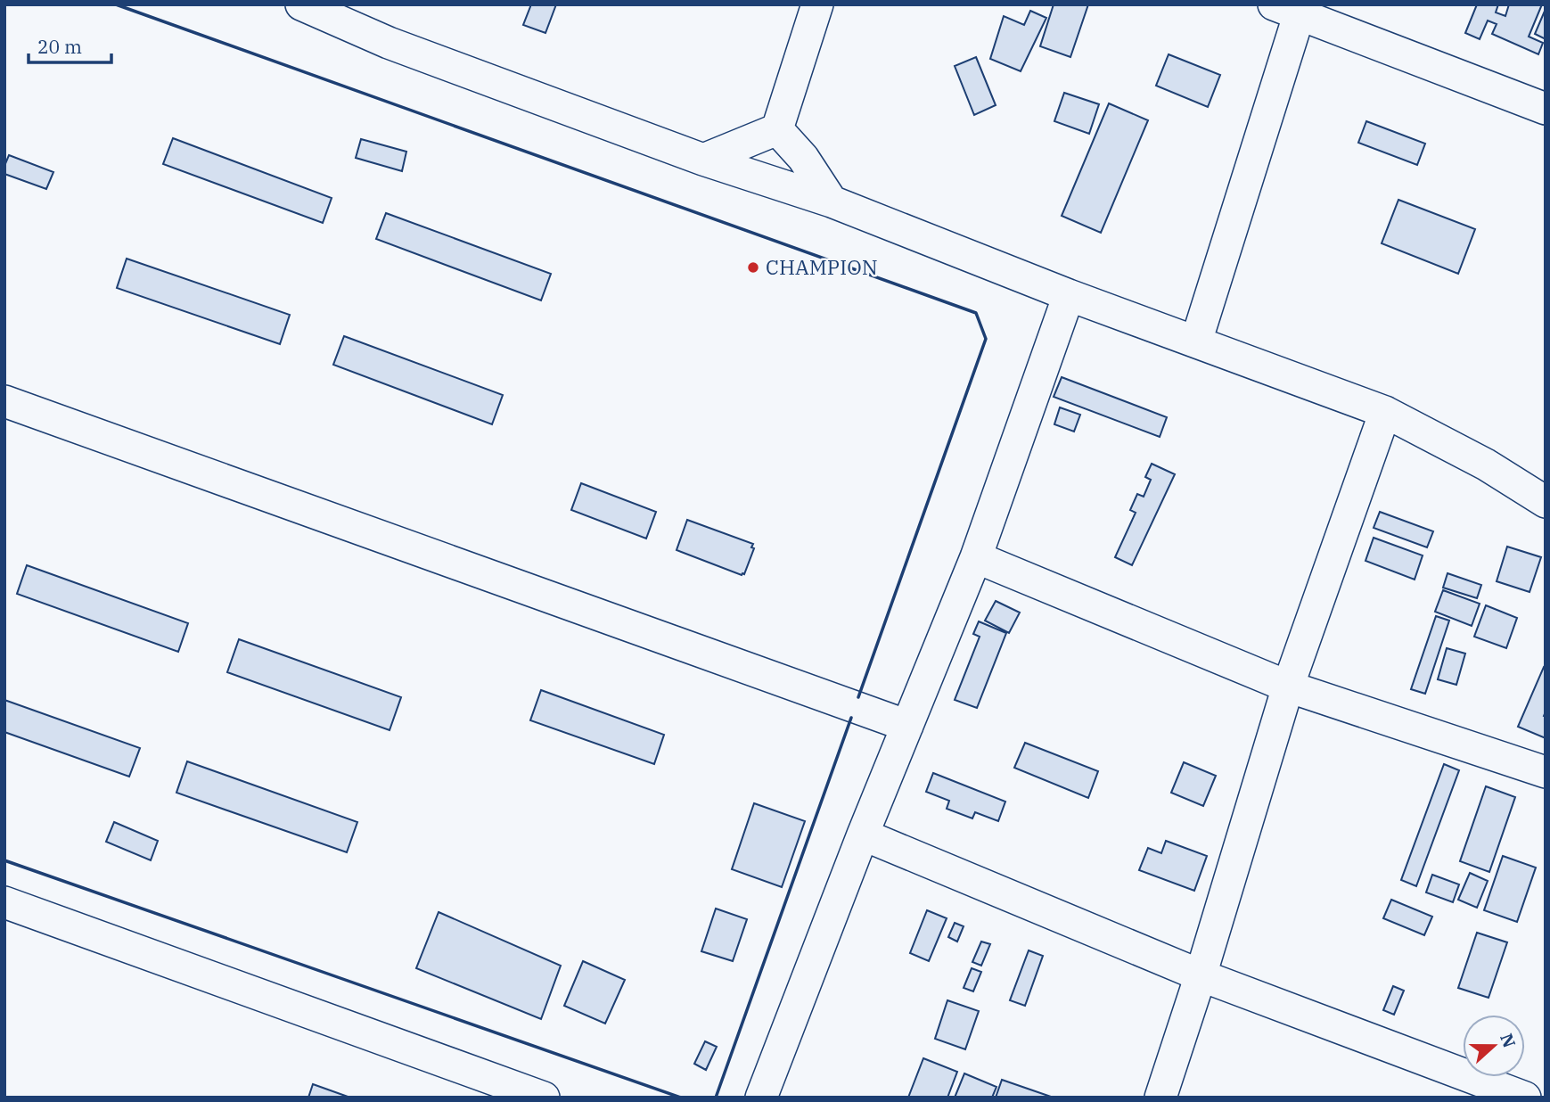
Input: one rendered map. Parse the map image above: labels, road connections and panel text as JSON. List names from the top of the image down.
{
  "places": ["CHAMPION"],
  "scale_bar": "20 m",
  "north": "right"
}
